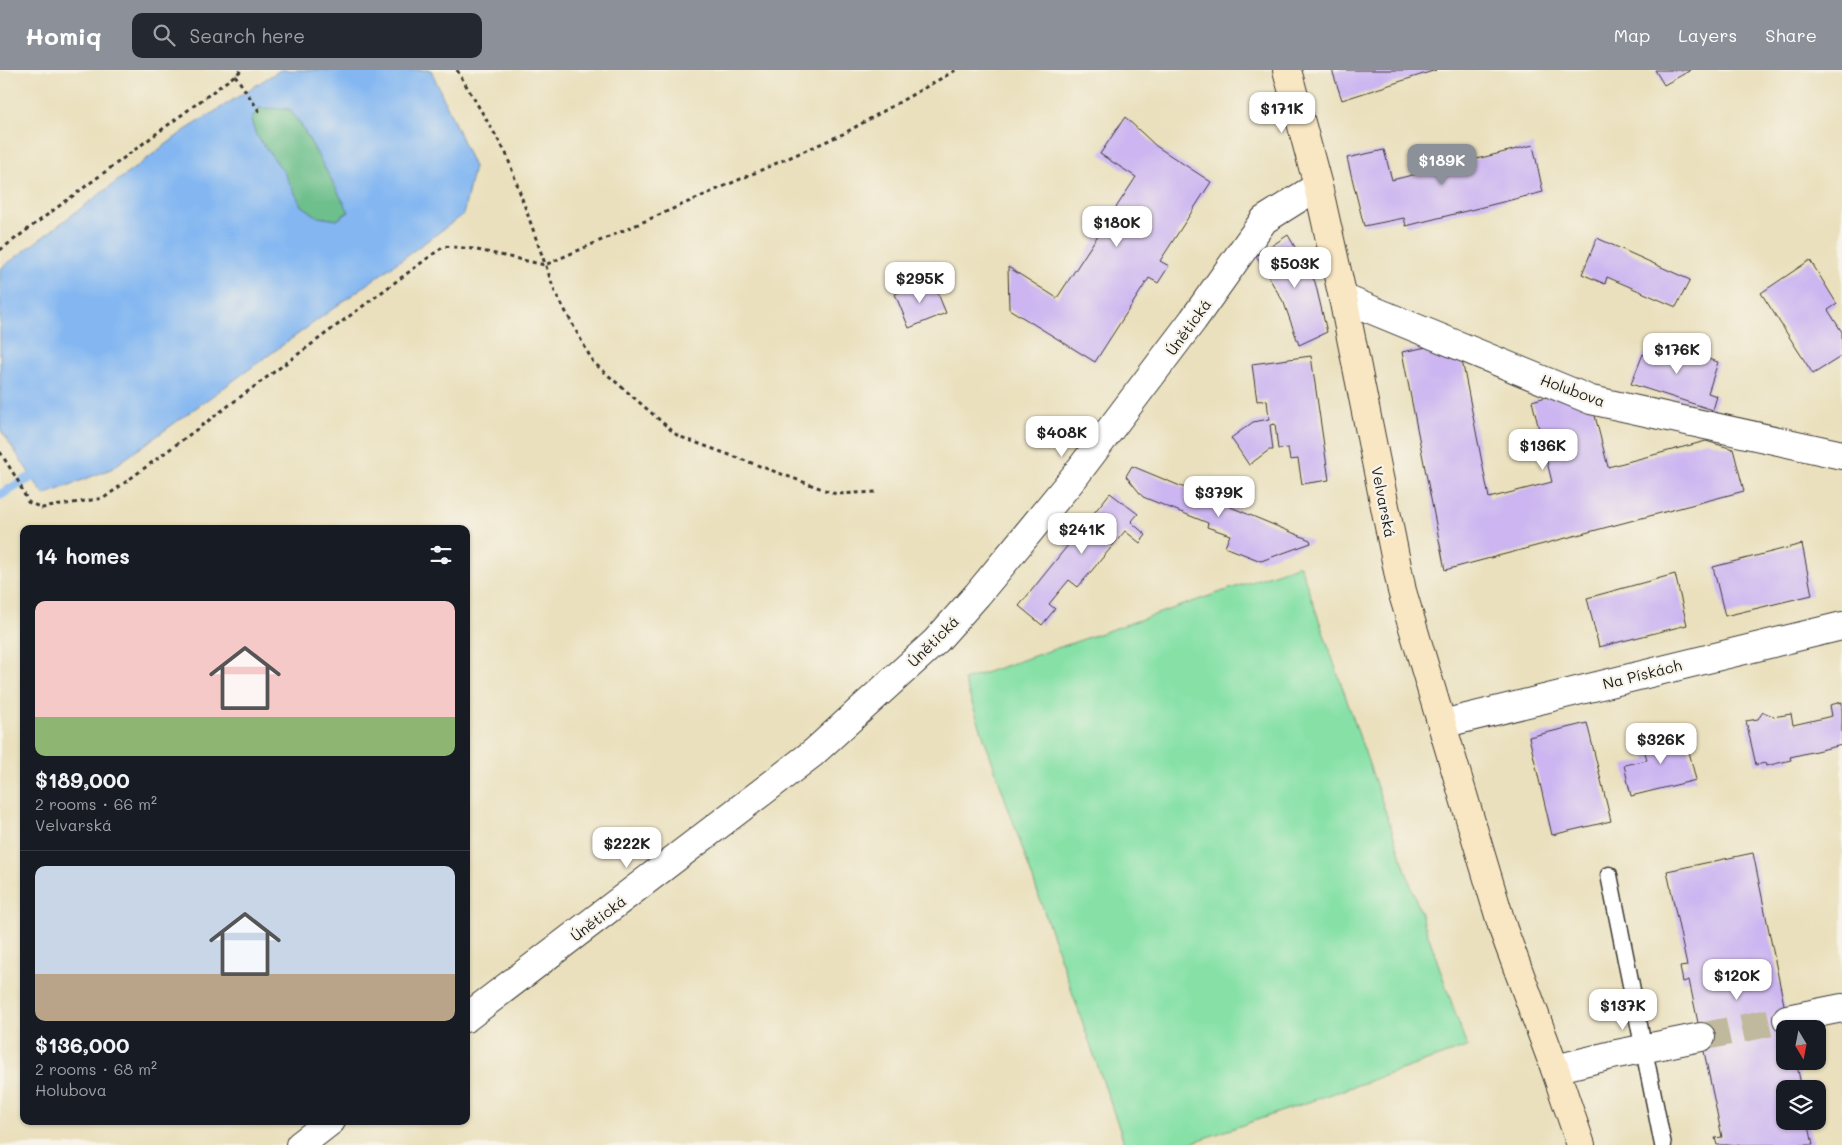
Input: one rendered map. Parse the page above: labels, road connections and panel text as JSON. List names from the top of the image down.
{
  "streets": {
    "main road": ["Velvarská"],
    "street": ["Únětická", "Holubova", "Na Pískách"]
  },
  "crossings": [
    ["Únětická", "Velvarská"],
    ["Holubova", "Velvarská"],
    ["Velvarská", "Na Pískách"]
  ],
  "north": "bottom",
  "page": {
    "header": "Homiq",
    "search": "Search here",
    "nav": ["Map", "Layers", "Share"],
    "price": [
      "$171K",
      "$189K",
      "$180K",
      "$503K",
      "$295K",
      "$176K",
      "$408K",
      "$136K",
      "$379K",
      "$241K",
      "$326K",
      "$222K",
      "$120K",
      "$137K"
    ],
    "heading": "14 homes",
    "list": [
      {
        "name": "$189,000",
        "note": "2 rooms · 66 m² · Velvarská"
      },
      {
        "name": "$136,000",
        "note": "2 rooms · 68 m² · Holubova"
      }
    ]
  }
}
